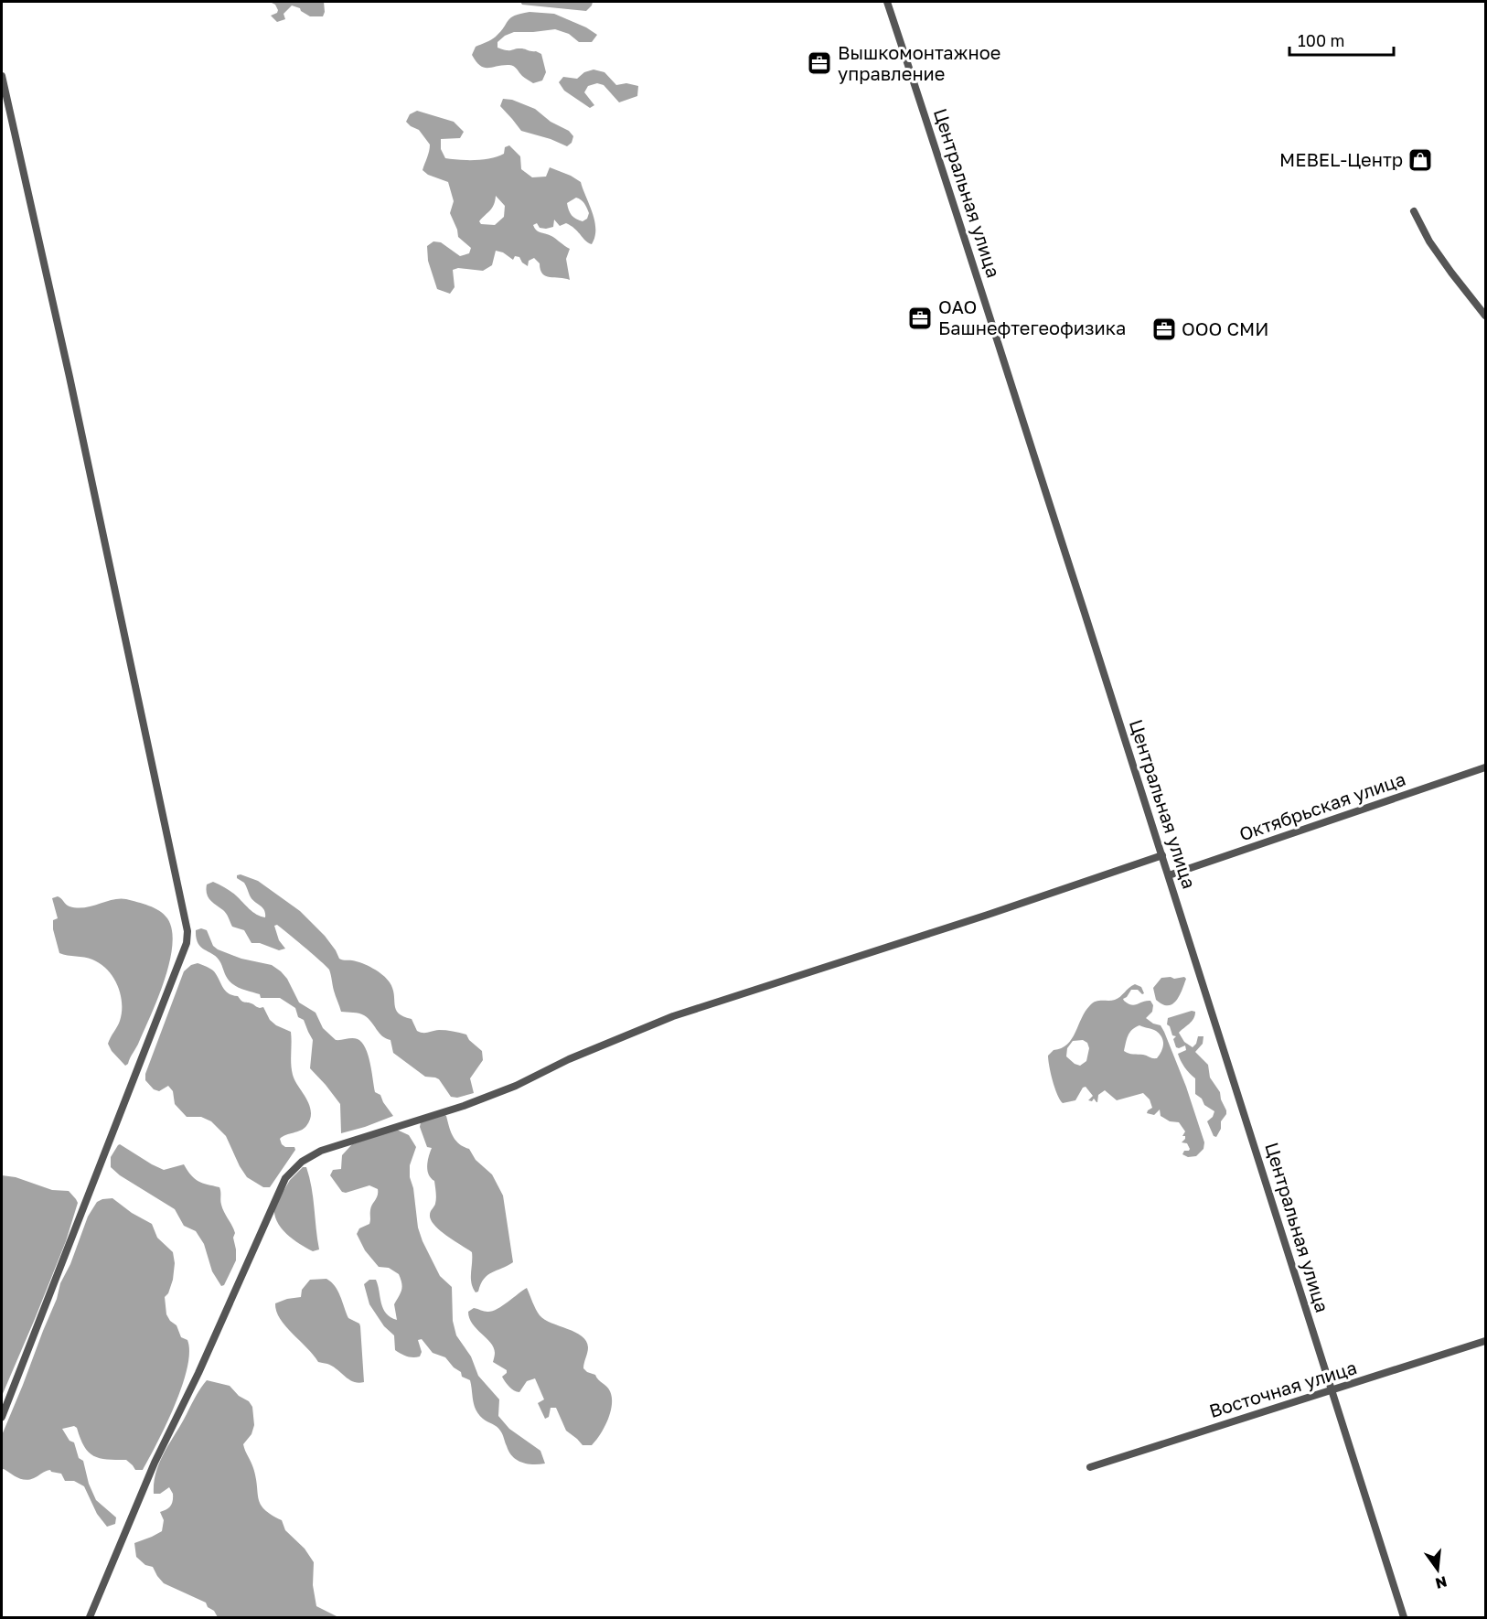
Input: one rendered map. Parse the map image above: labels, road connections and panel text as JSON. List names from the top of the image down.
{
  "streets": {
    "street": ["Центральная улица", "Октябрьская улица", "Восточная улица"]
  },
  "crossings": [
    ["Центральная улица", "Октябрьская улица"],
    ["Центральная улица", "Восточная улица"]
  ],
  "places": {
    "office": ["Вышкомонтажное управление", "ОАО Башнефтегеофизика", "ООО СМИ"],
    "shop": ["MEBEL-Центр"]
  },
  "scale_bar": "100 m",
  "north": "bottom"
}
